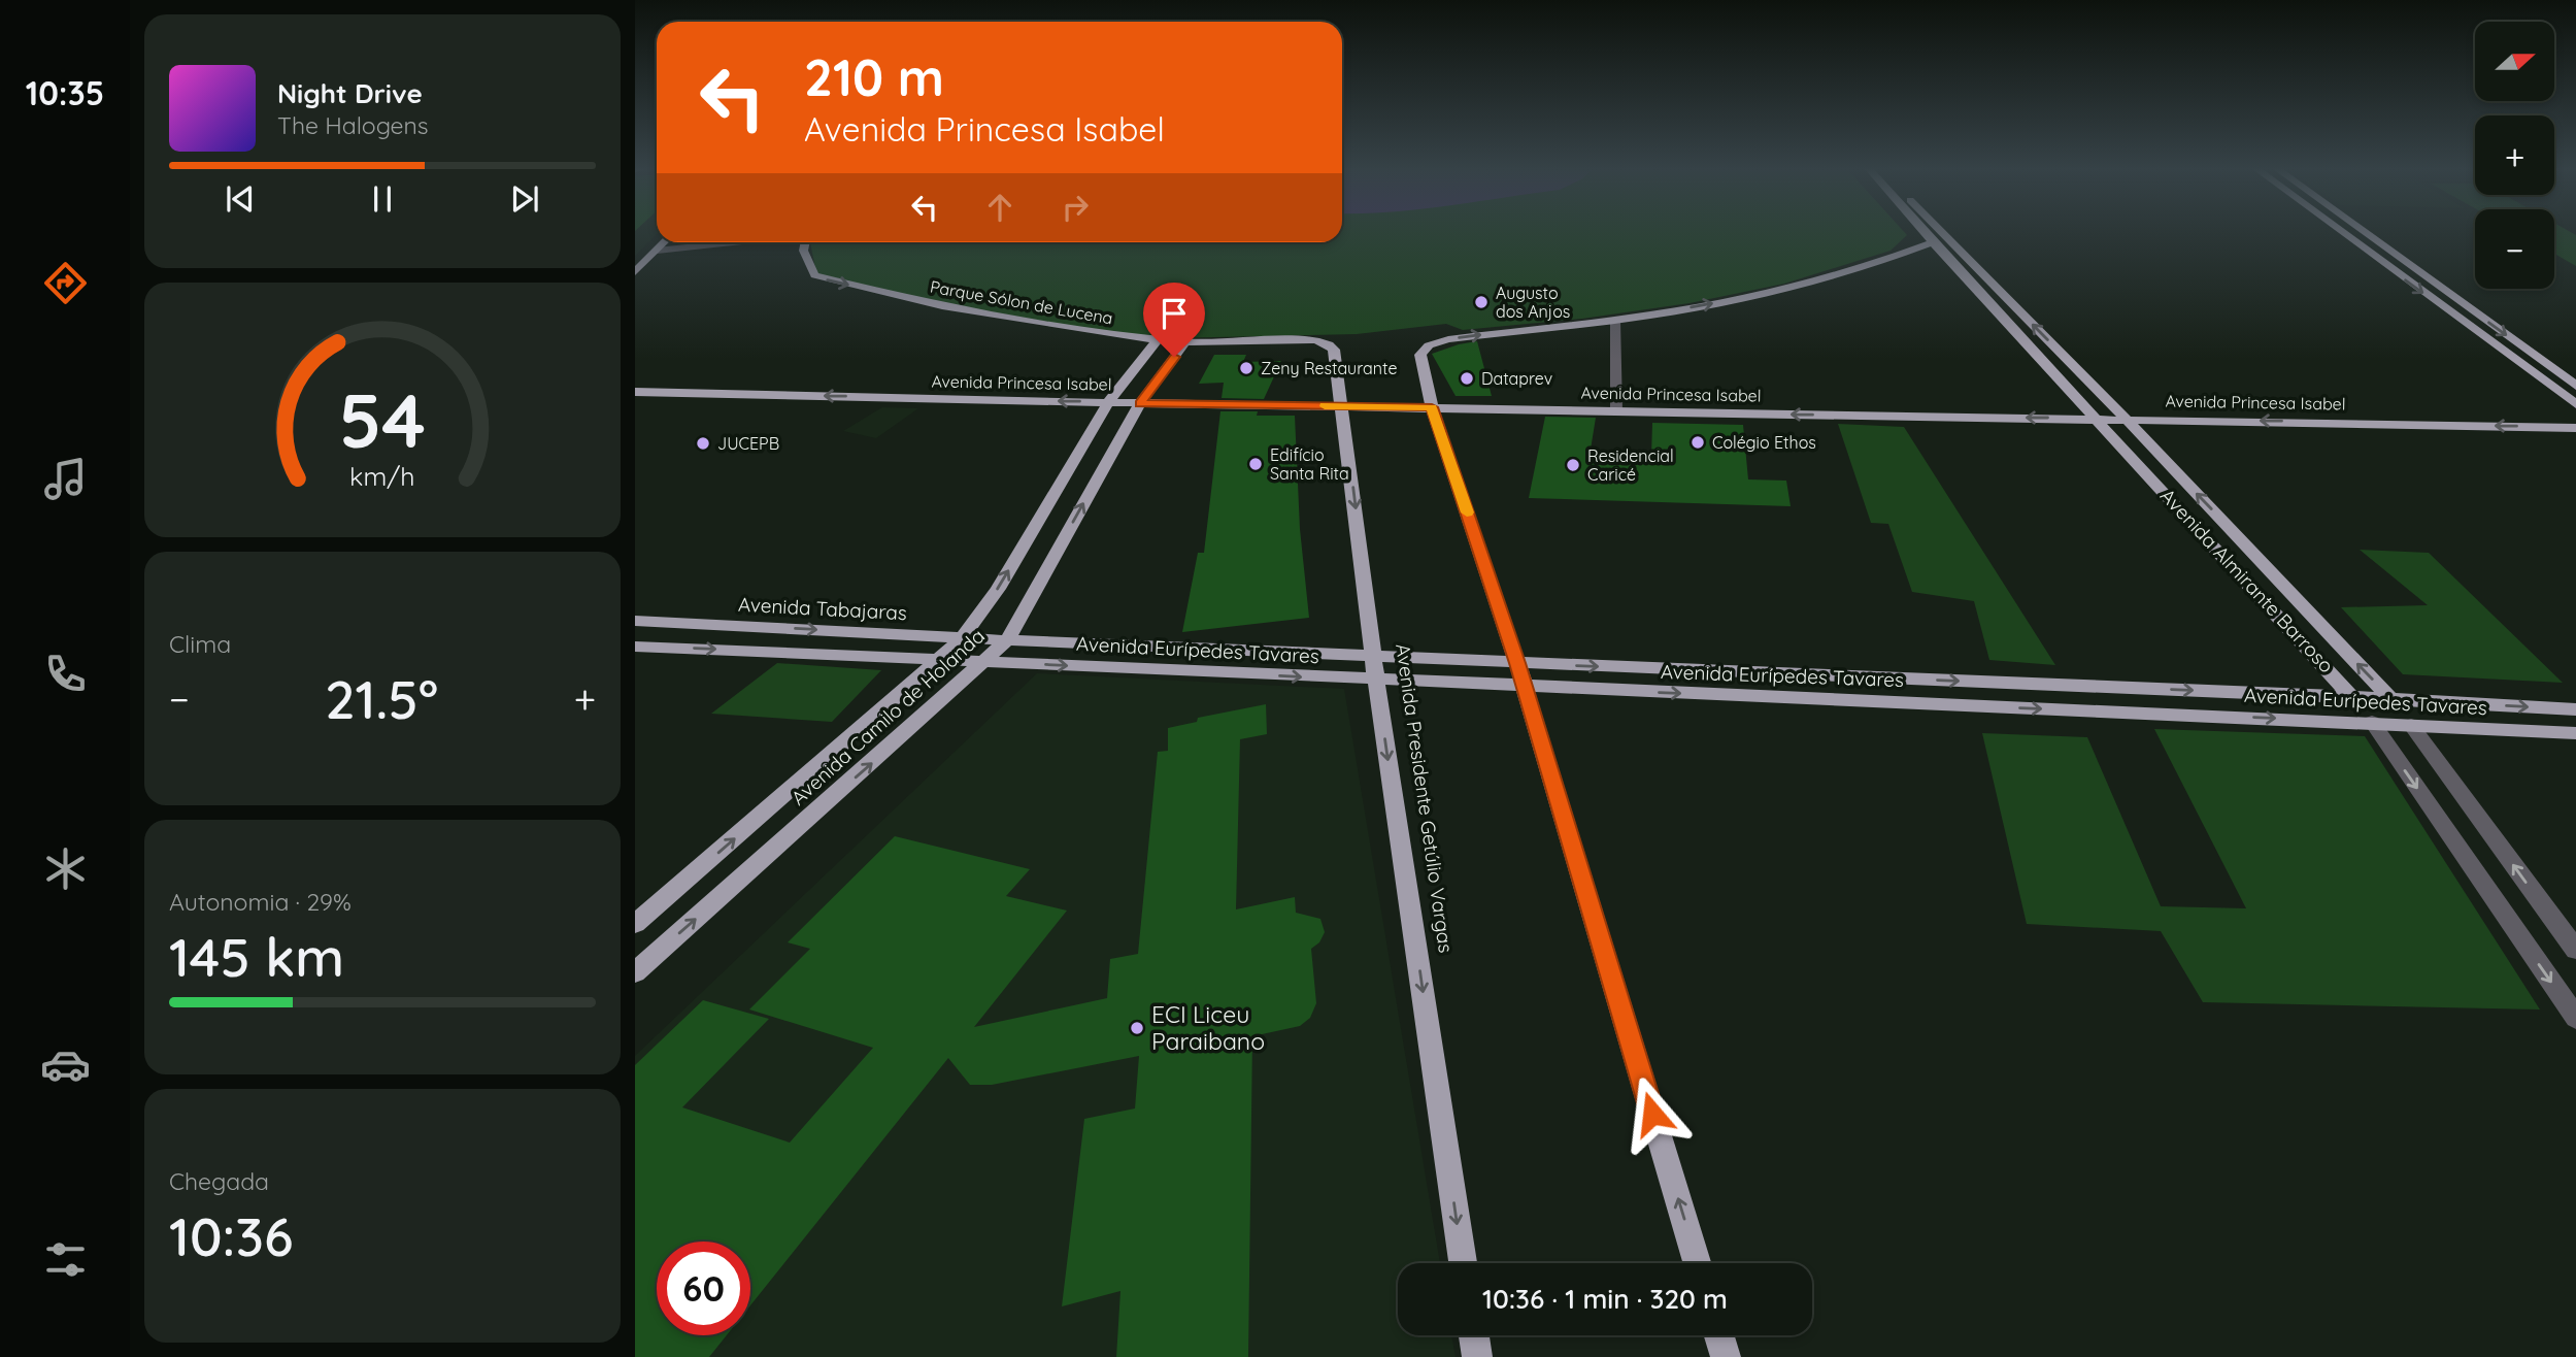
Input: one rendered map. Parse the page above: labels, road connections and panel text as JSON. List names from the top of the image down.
{
  "streets": {
    "main road": [
      "Parque Sólon de Lucena",
      "Avenida Princesa Isabel",
      "Avenida Almirante Barroso",
      "Avenida Tabajaras",
      "Avenida Eurípedes Tavares",
      "Avenida Camilo de Holanda",
      "Avenida Presidente Getúlio Vargas"
    ]
  },
  "crossings": [
    ["Parque Sólon de Lucena", "Avenida Camilo de Holanda"],
    ["Parque Sólon de Lucena", "Avenida Presidente Getúlio Vargas"],
    ["Avenida Princesa Isabel", "Avenida Almirante Barroso"],
    ["Avenida Princesa Isabel", "Avenida Camilo de Holanda"],
    ["Avenida Princesa Isabel", "Avenida Presidente Getúlio Vargas"],
    ["Avenida Almirante Barroso", "Avenida Eurípedes Tavares"],
    ["Avenida Tabajaras", "Avenida Eurípedes Tavares"],
    ["Avenida Tabajaras", "Avenida Camilo de Holanda"],
    ["Avenida Eurípedes Tavares", "Avenida Camilo de Holanda"],
    ["Avenida Eurípedes Tavares", "Avenida Presidente Getúlio Vargas"]
  ],
  "one_way": [
    "Parque Sólon de Lucena",
    "Avenida Princesa Isabel",
    "Avenida Eurípedes Tavares",
    "Avenida Camilo de Holanda"
  ],
  "places": [
    "Augusto dos Anjos",
    "Zeny Restaurante",
    "Dataprev",
    "Colégio Ethos",
    "JUCEPB",
    "Edifício Santa Rita",
    "Residencial Caricé",
    "ECI Liceu Paraibano"
  ],
  "north": "right",
  "page": {
    "tabs": "10:35",
    "map_buttons": ["+", "−"],
    "turn": ["210 m", "Avenida Princesa Isabel"],
    "song": ["Night Drive", "The Halogens"],
    "tile": [
      "Clima",
      ["Autonomia · 29%", "145 km"],
      ["Chegada", "10:36"]
    ],
    "heat": ["−", "21.5°", "+"],
    "limit": "60",
    "trip": "10:36 · 1 min · 320 m",
    "gauge": ["54", "km/h"]
  }
}
